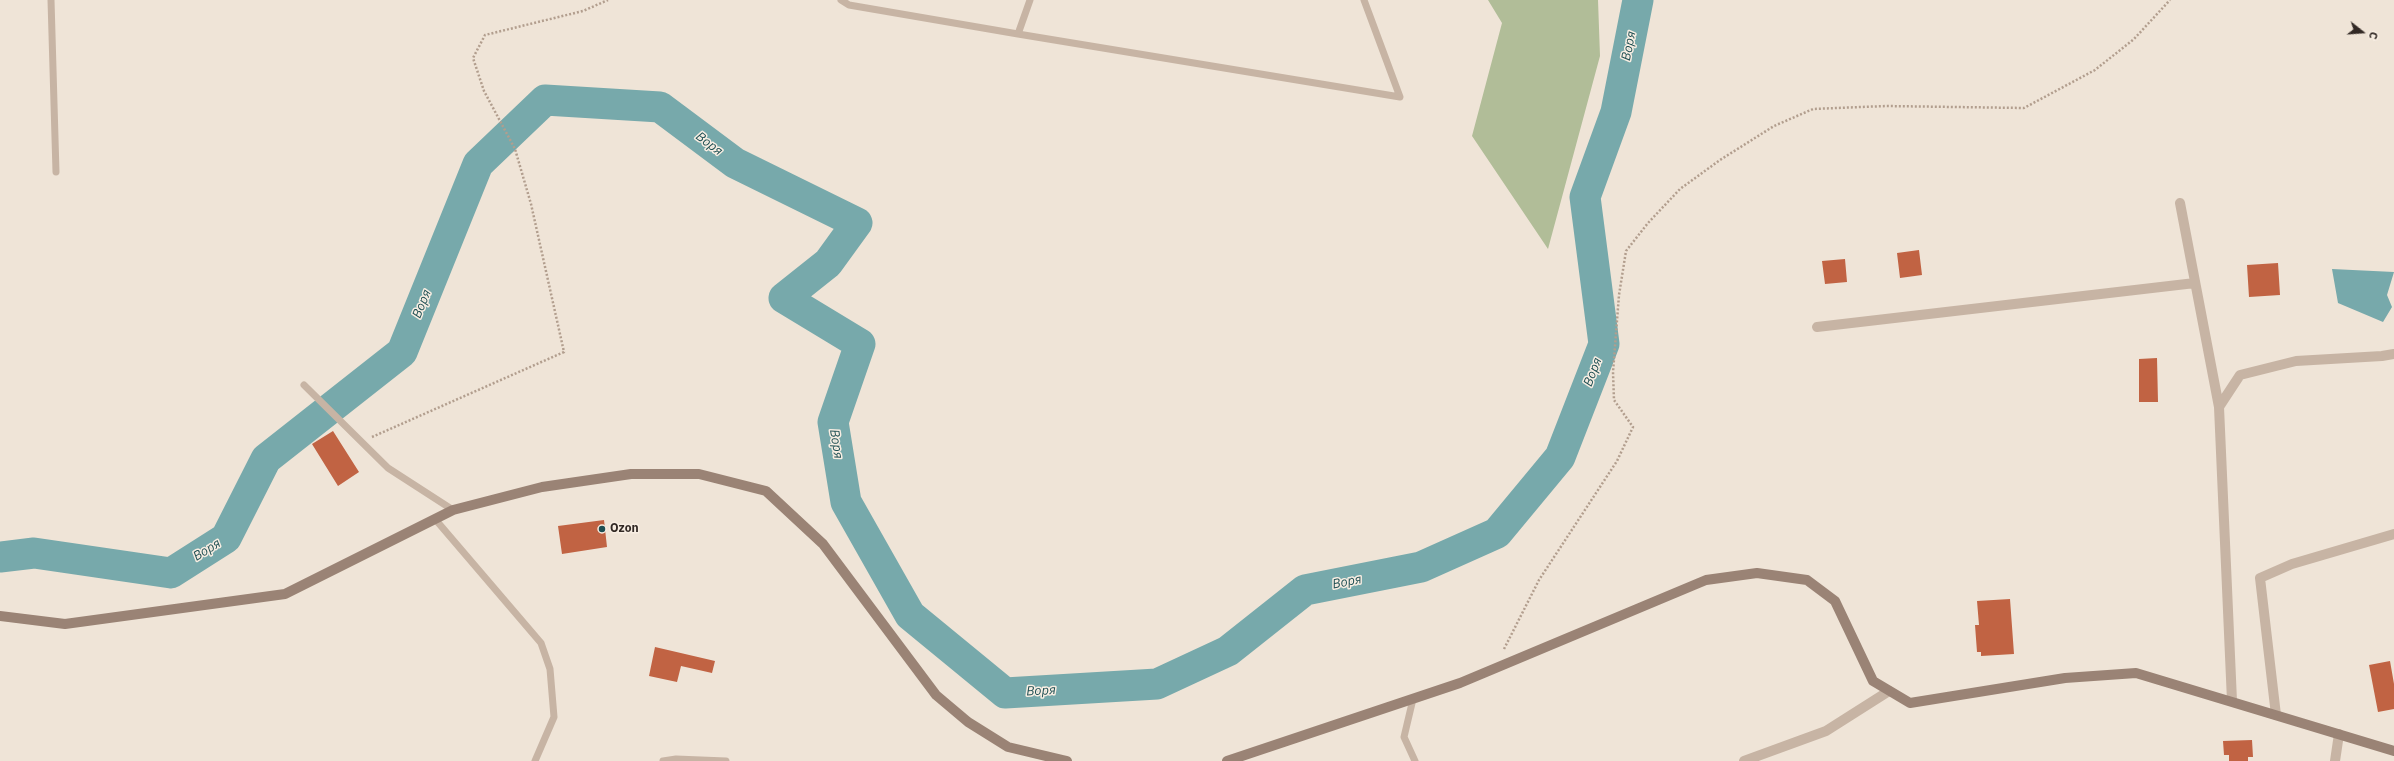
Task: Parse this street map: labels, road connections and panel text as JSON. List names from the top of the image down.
{
  "water": ["Воря"],
  "places": ["Ozon"],
  "north": "right"
}
